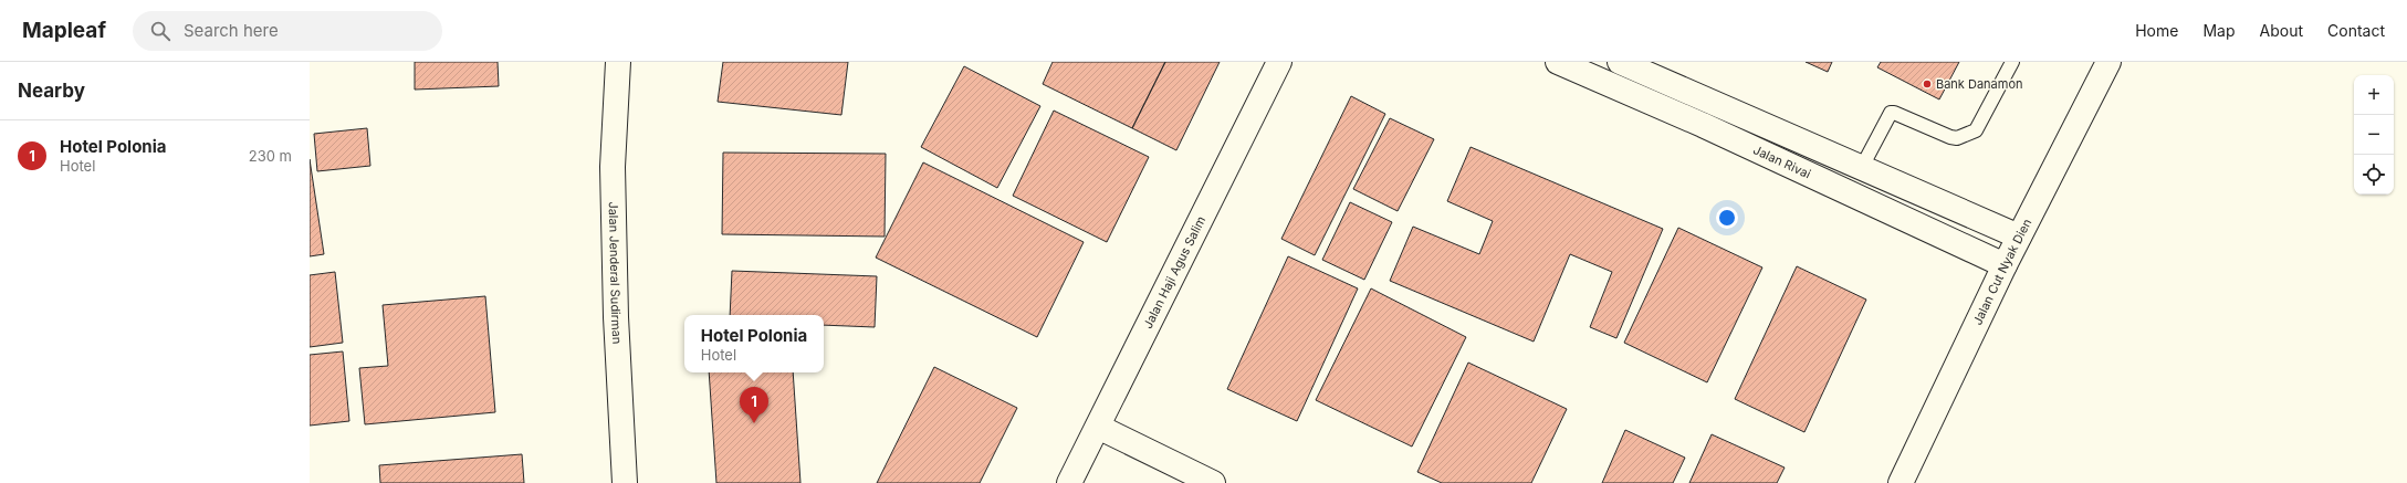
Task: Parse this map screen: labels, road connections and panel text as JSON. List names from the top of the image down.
{
  "streets": {
    "street": [
      "Jalan Rivai",
      "Jalan Cut Nyak Dien",
      "Jalan Jenderal Sudirman",
      "Jalan Haji Agus Salim"
    ]
  },
  "crossings": [
    ["Jalan Rivai", "Jalan Cut Nyak Dien"]
  ],
  "places": ["Bank Danamon"],
  "page": {
    "header": "Mapleaf",
    "search": "Search here",
    "nav": [
      "Home",
      "Map",
      "About",
      "Contact"
    ],
    "heading": "Nearby",
    "map_buttons": ["+", "−"],
    "list": [
      {
        "mark": "1",
        "name": "Hotel Polonia",
        "note": "Hotel",
        "value": "230 m"
      }
    ],
    "popup": ["Hotel Polonia", "Hotel"],
    "pins": "1"
  }
}
